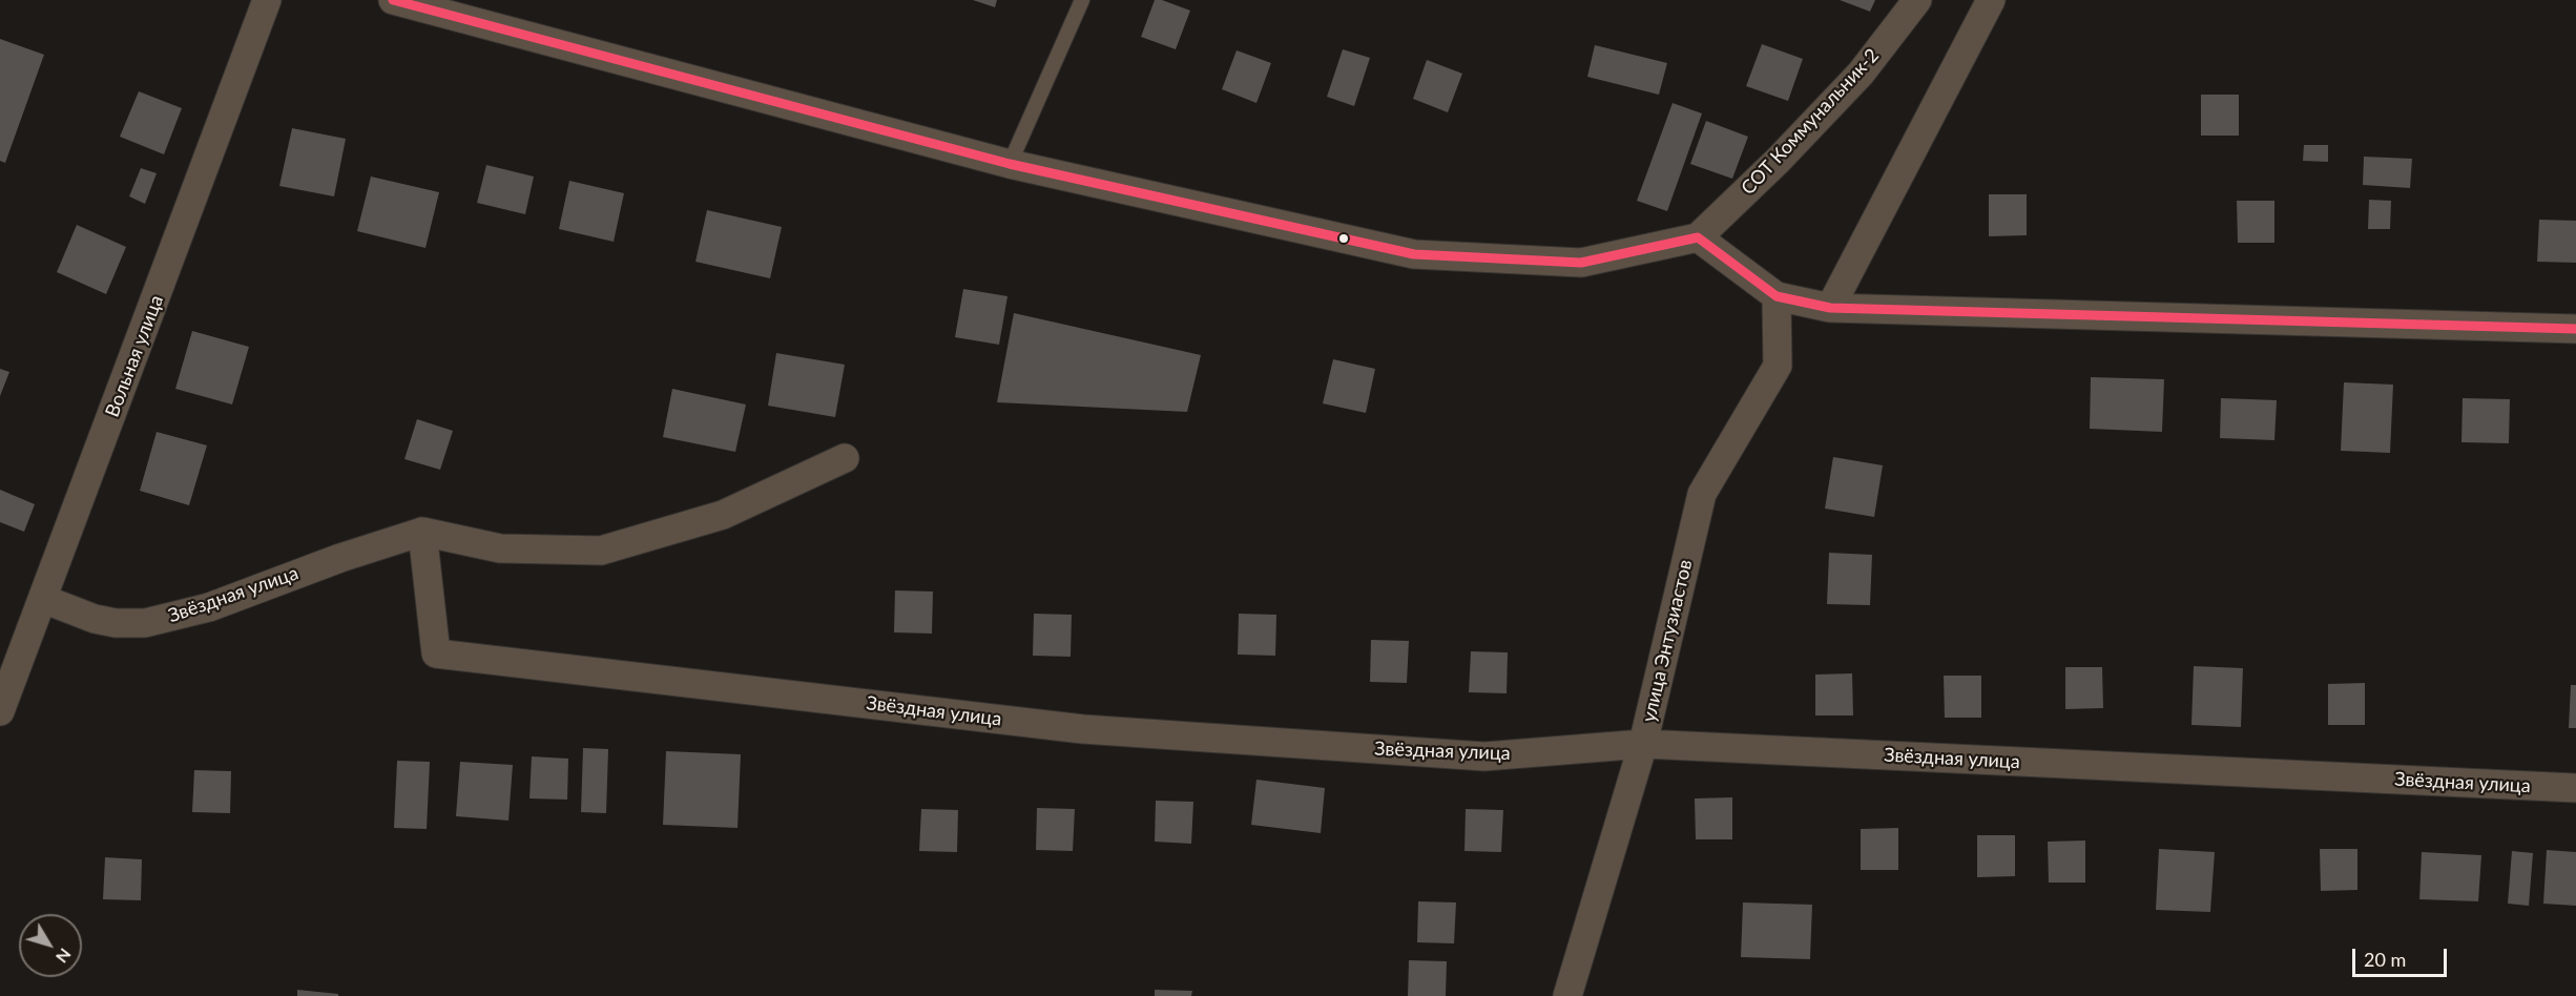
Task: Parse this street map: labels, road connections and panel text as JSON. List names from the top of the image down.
{
  "streets": {
    "street": [
      "СОТ Коммунальник-2",
      "Вольная улица",
      "Звёздная улица",
      "улица Энтузиастов"
    ]
  },
  "crossings": [
    ["Вольная улица", "Звёздная улица"],
    ["Звёздная улица", "улица Энтузиастов"]
  ],
  "scale_bar": "20 m",
  "north": "bottom right"
}
